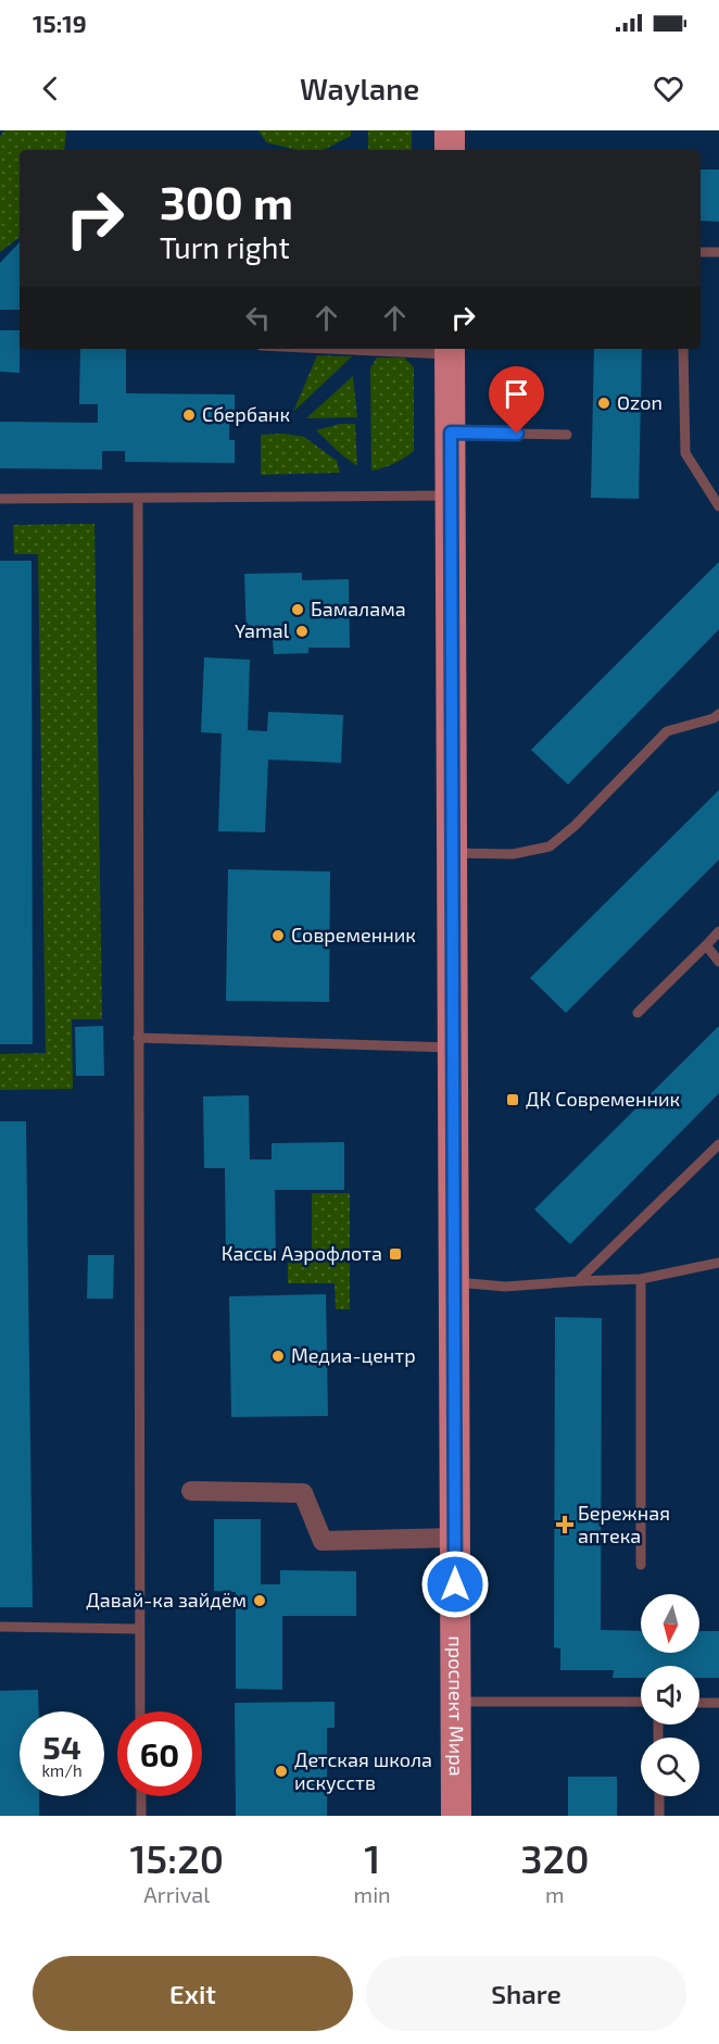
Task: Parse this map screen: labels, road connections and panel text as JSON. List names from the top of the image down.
{
  "streets": {
    "main road": ["проспект Мира"]
  },
  "places": {
    "other": [
      "Ozon",
      "Сбербанк",
      "Бамалама",
      "Yamal",
      "Современник",
      "Медиа-центр",
      "Давай-ка зайдём",
      "Детская школа искусств"
    ],
    "transit": ["ДК Современник", "Кассы Аэрофлота"],
    "health": ["Бережная аптека"]
  },
  "north": "bottom",
  "page": {
    "status": "15:19",
    "header": "Waylane",
    "turn": ["300 m", "Turn right"],
    "speed": "54 km/h",
    "limit": "60",
    "eta": [
      "15:20",
      "Arrival",
      "1",
      "min",
      "320",
      "m"
    ],
    "buttons": ["Exit", "Share"]
  }
}
